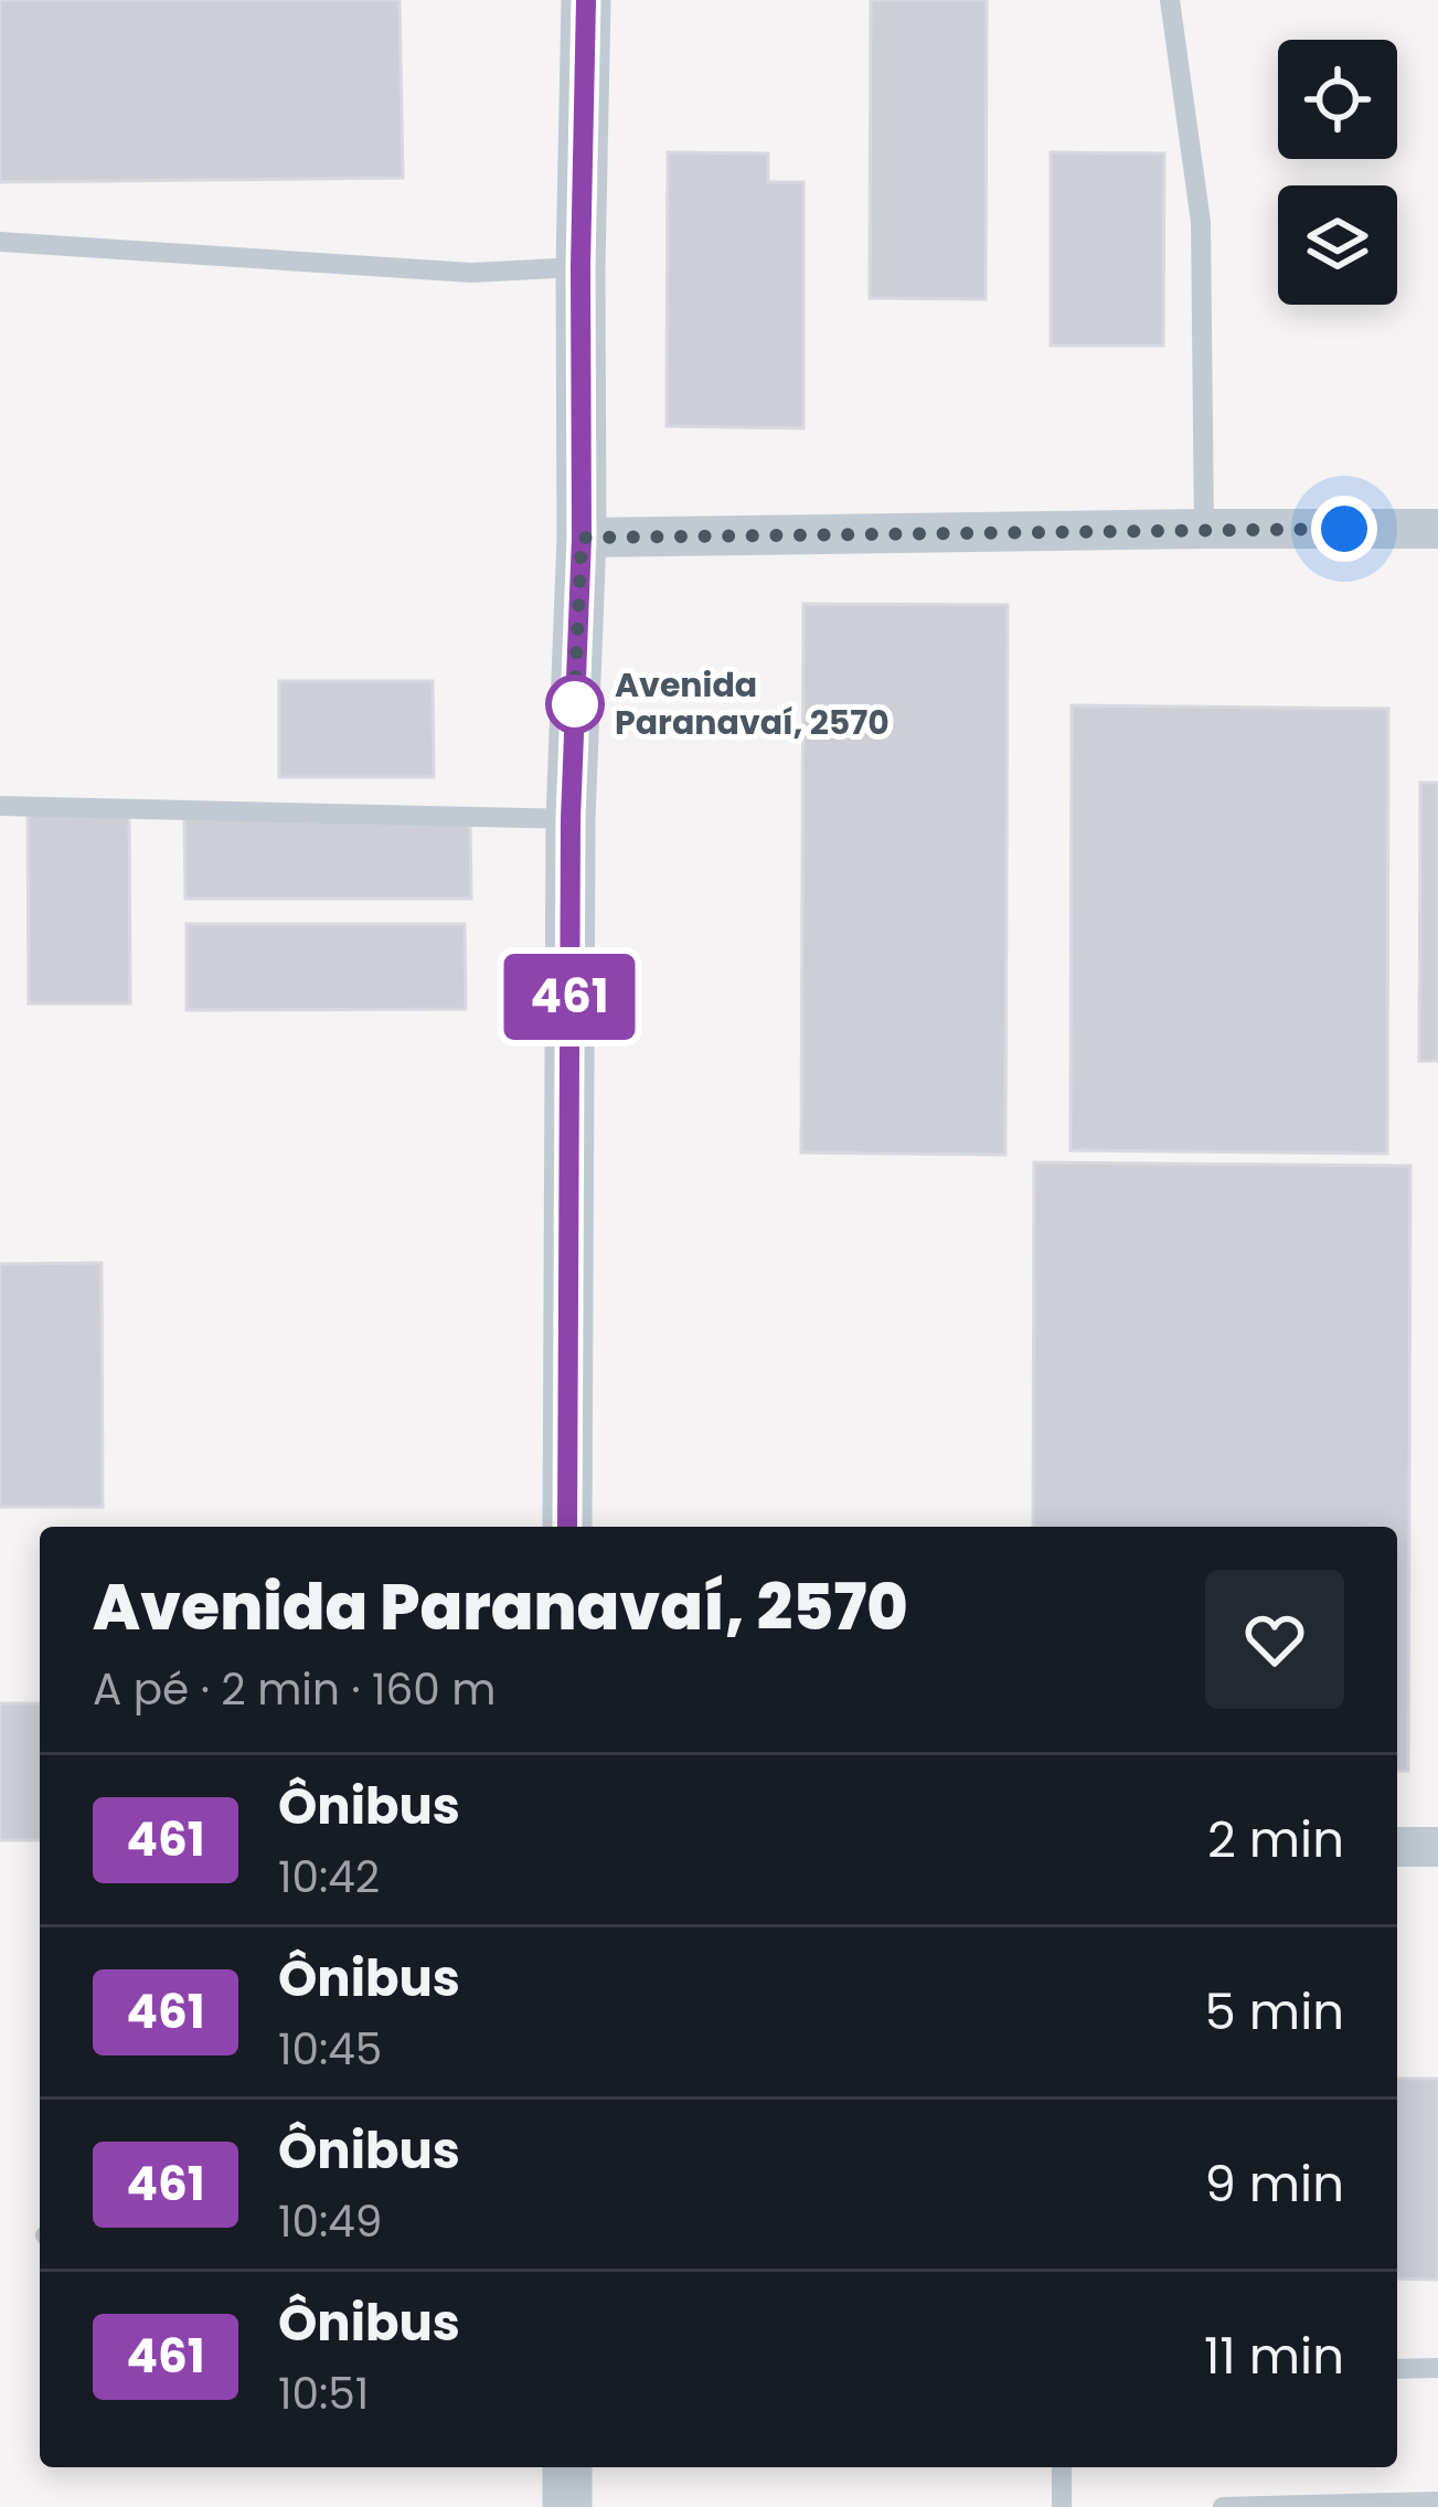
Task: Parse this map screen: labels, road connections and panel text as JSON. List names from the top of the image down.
{
  "places": ["Avenida Paranavaí, 2570"],
  "lines": ["bus line 461"],
  "page": {
    "on_map": "461",
    "heading": ["Avenida Paranavaí, 2570", "A pé · 2 min · 160 m"],
    "list": [
      {
        "mark": "461",
        "name": "Ônibus",
        "note": "10:42",
        "value": "2 min"
      },
      {
        "mark": "461",
        "name": "Ônibus",
        "note": "10:45",
        "value": "5 min"
      },
      {
        "mark": "461",
        "name": "Ônibus",
        "note": "10:49",
        "value": "9 min"
      },
      {
        "mark": "461",
        "name": "Ônibus",
        "note": "10:51",
        "value": "11 min"
      }
    ]
  }
}
